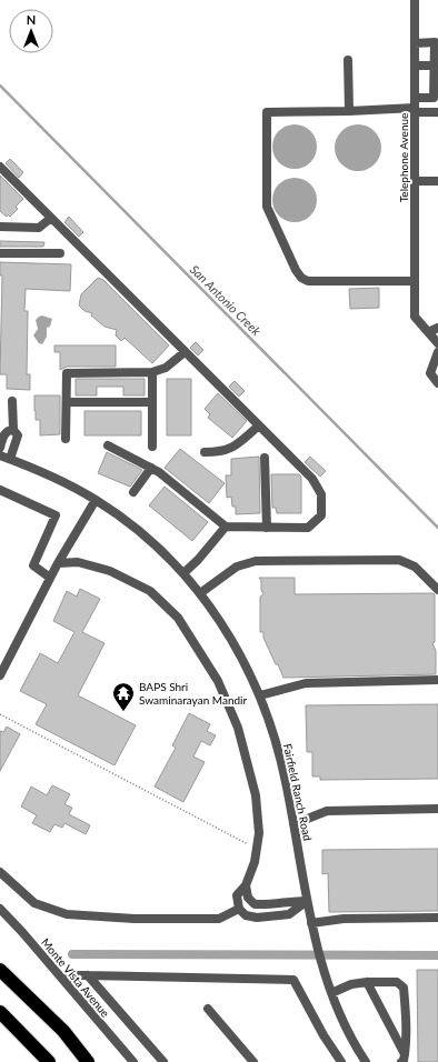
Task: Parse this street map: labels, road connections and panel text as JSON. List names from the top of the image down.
{
  "streets": {
    "street": ["Telephone Avenue", "Fairfield Ranch Road", "Monte Vista Avenue"]
  },
  "water": ["San Antonio Creek"],
  "places": {
    "temple": ["BAPS Shri Swaminarayan Mandir"]
  },
  "north": "top"
}
